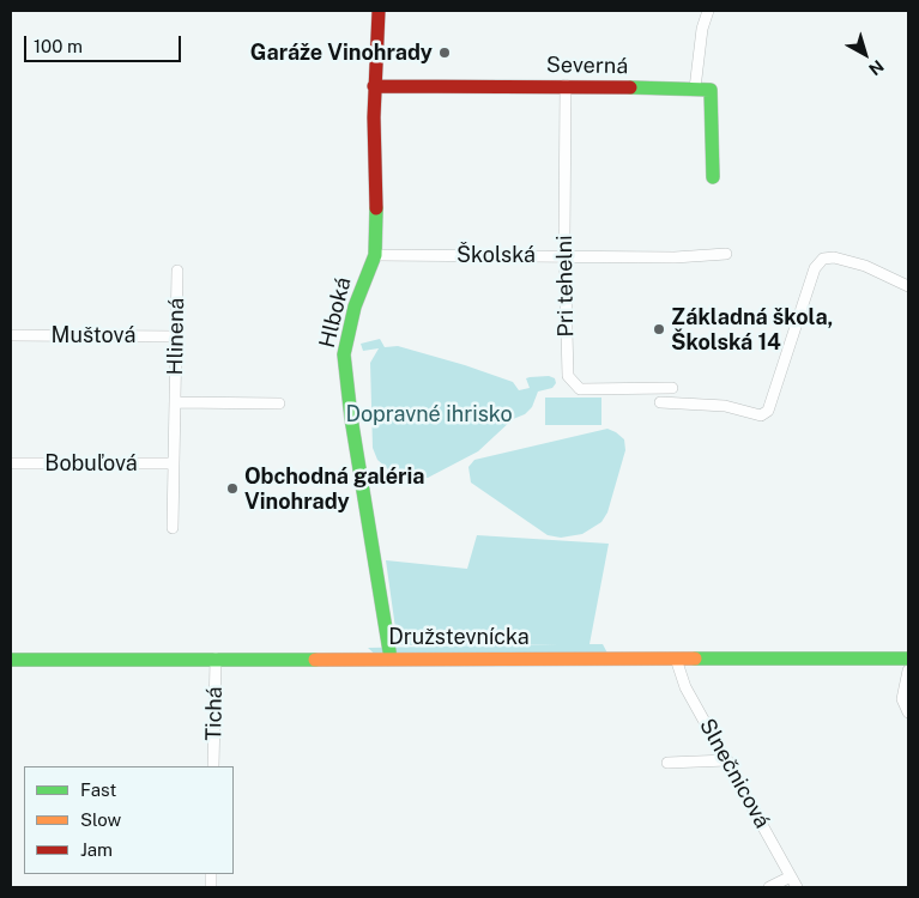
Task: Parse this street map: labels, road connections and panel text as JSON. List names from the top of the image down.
{
  "streets": {
    "street": [
      "Severná",
      "Školská",
      "Pri tehelni",
      "Hlboká",
      "Muštová",
      "Hlinená",
      "Bobuľová",
      "Družstevnícka",
      "Tichá",
      "Slnečnicová"
    ]
  },
  "crossings": [
    ["Severná", "Pri tehelni"],
    ["Severná", "Hlboká"],
    ["Školská", "Pri tehelni"],
    ["Školská", "Hlboká"],
    ["Hlboká", "Družstevnícka"],
    ["Muštová", "Hlinená"],
    ["Hlinená", "Bobuľová"],
    ["Družstevnícka", "Tichá"],
    ["Družstevnícka", "Slnečnicová"]
  ],
  "parks": ["Dopravné ihrisko"],
  "places": ["Garáže Vinohrady", "Základná škola, Školská 14", "Obchodná galéria Vinohrady"],
  "legend": ["Fast", "Slow", "Jam"],
  "scale_bar": "100 m",
  "north": "bottom right"
}
